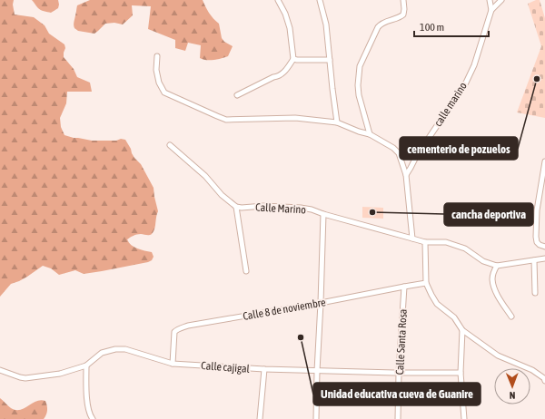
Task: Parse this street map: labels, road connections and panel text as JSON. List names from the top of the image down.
{
  "streets": {
    "street": [
      "calle marino",
      "Calle Marino",
      "Calle 8 de noviembre",
      "Calle Santa Rosa",
      "Calle cajigal"
    ]
  },
  "crossings": [
    ["Calle 8 de noviembre", "Calle Santa Rosa"],
    ["Calle 8 de noviembre", "Calle cajigal"],
    ["Calle Santa Rosa", "Calle cajigal"]
  ],
  "places": ["cementerio de pozuelos", "cancha deportiva", "Unidad educativa cueva de Guanire"],
  "scale_bar": "100 m",
  "north": "bottom"
}
